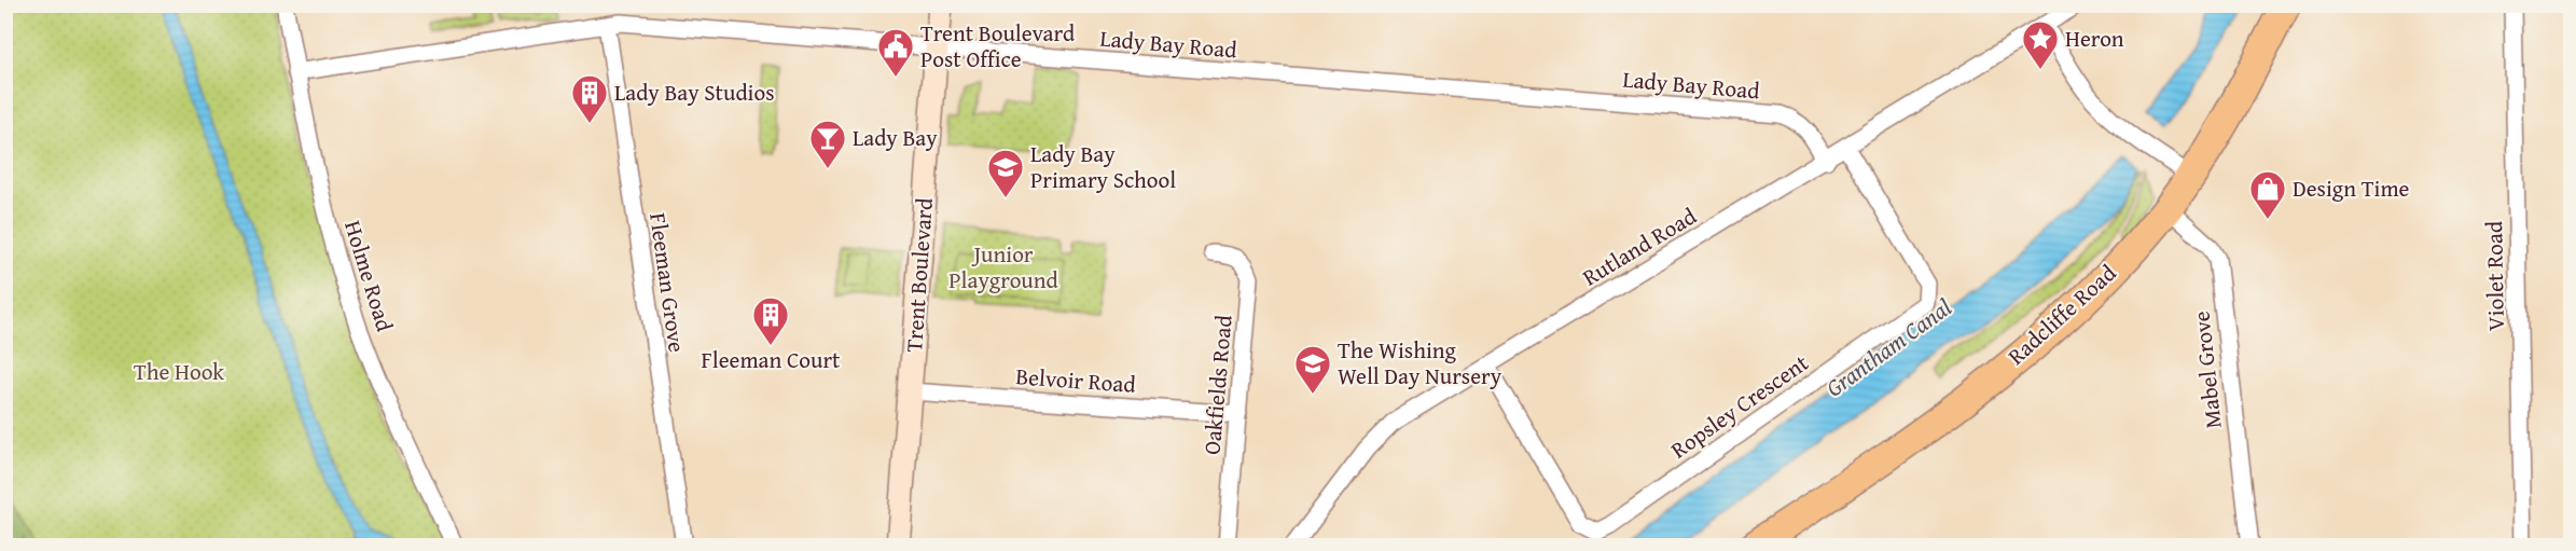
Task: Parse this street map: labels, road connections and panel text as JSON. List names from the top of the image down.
{
  "streets": {
    "highway": ["Radcliffe Road"],
    "street": [
      "Lady Bay Road",
      "Rutland Road",
      "Trent Boulevard",
      "Holme Road",
      "Violet Road",
      "Fleeman Grove",
      "Mabel Grove",
      "Belvoir Road",
      "Oakfields Road",
      "Ropsley Crescent"
    ]
  },
  "crossings": [
    ["Lady Bay Road", "Rutland Road"],
    ["Lady Bay Road", "Trent Boulevard"],
    ["Lady Bay Road", "Holme Road"],
    ["Lady Bay Road", "Fleeman Grove"],
    ["Rutland Road", "Ropsley Crescent"],
    ["Trent Boulevard", "Belvoir Road"],
    ["Radcliffe Road", "Mabel Grove"],
    ["Belvoir Road", "Oakfields Road"]
  ],
  "water": ["Grantham Canal"],
  "parks": ["Junior Playground", "The Hook"],
  "places": {
    "place": ["Heron"],
    "public building": ["Trent Boulevard Post Office"],
    "building": ["Lady Bay Studios", "Fleeman Court"],
    "bar": ["Lady Bay"],
    "school or university": ["Lady Bay Primary School", "The Wishing Well Day Nursery"],
    "shop": ["Design Time"]
  }
}
